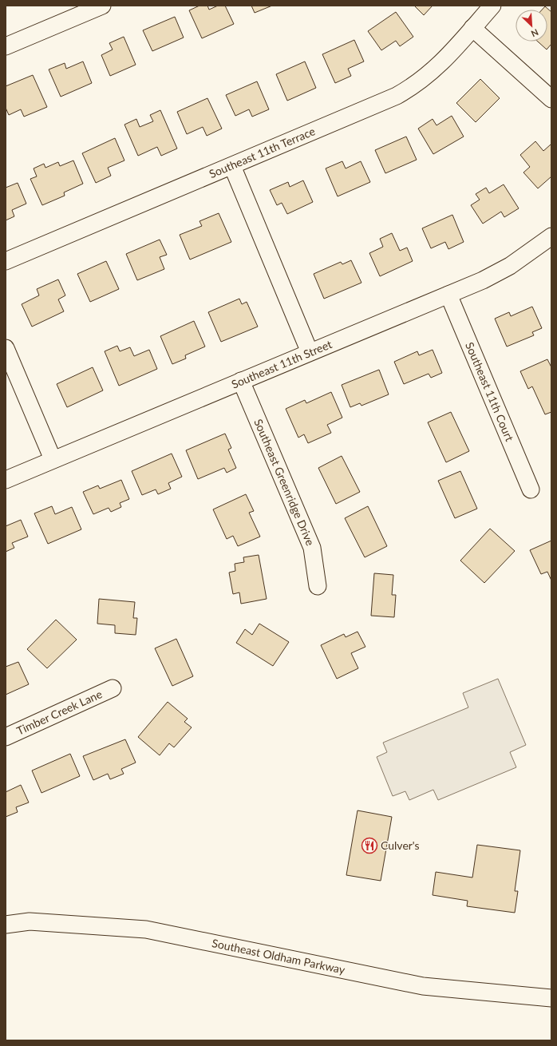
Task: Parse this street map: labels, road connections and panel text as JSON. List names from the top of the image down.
{
  "streets": {
    "street": [
      "Southeast 11th Terrace",
      "Southeast 11th Street",
      "Southeast 11th Court",
      "Southeast Greenridge Drive",
      "Timber Creek Lane",
      "Southeast Oldham Parkway"
    ]
  },
  "crossings": [
    ["Southeast 11th Street", "Southeast 11th Court"],
    ["Southeast 11th Street", "Southeast Greenridge Drive"]
  ],
  "places": {
    "restaurant": ["Culver's"]
  },
  "north": "bottom right"
}
